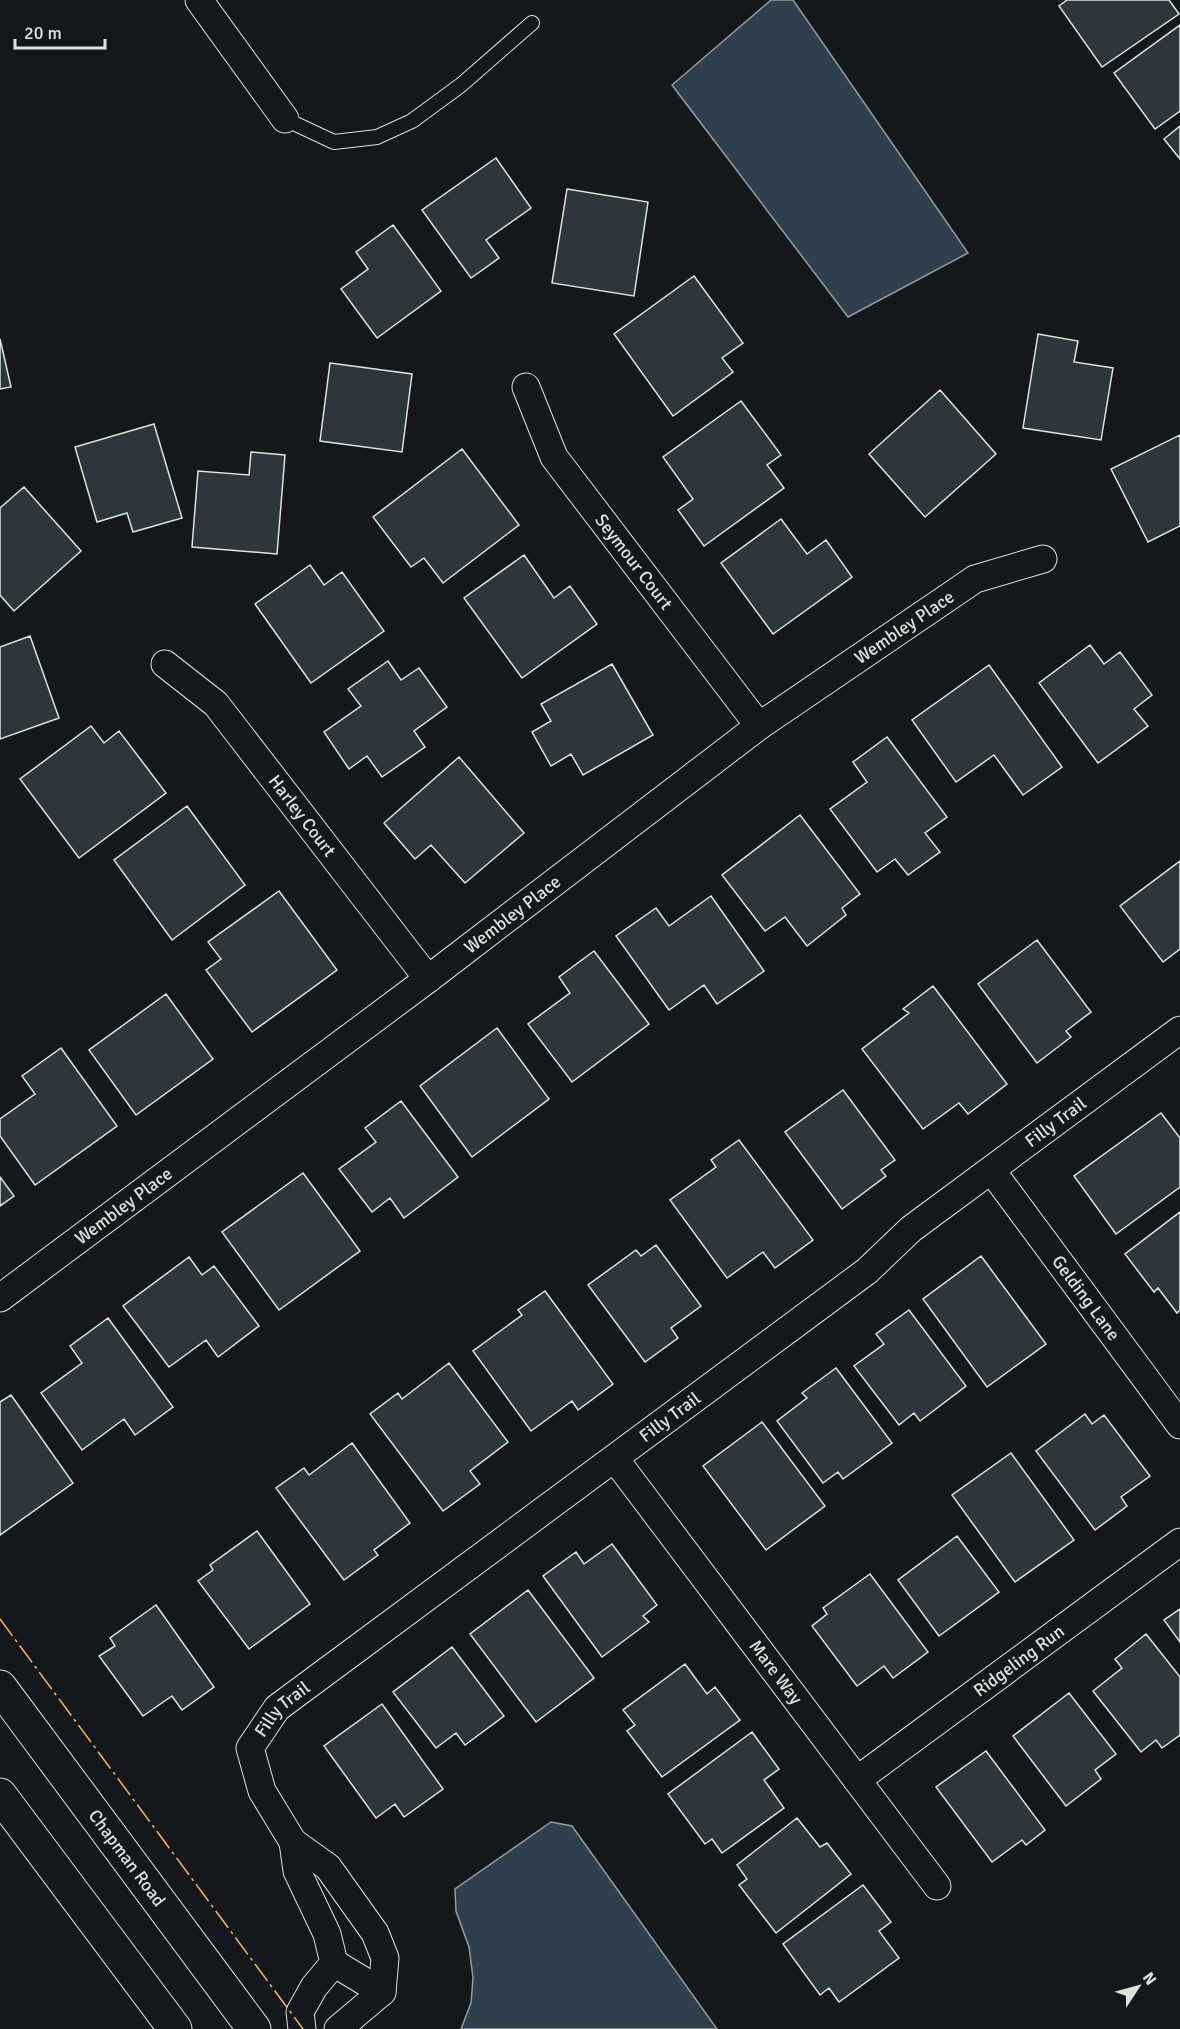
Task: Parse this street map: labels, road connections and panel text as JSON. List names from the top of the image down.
{
  "streets": {
    "street": [
      "Seymour Court",
      "Wembley Place",
      "Harley Court",
      "Filly Trail",
      "Gelding Lane",
      "Ridgeling Run",
      "Mare Way",
      "Chapman Road"
    ]
  },
  "crossings": [
    ["Seymour Court", "Wembley Place"],
    ["Wembley Place", "Harley Court"],
    ["Filly Trail", "Gelding Lane"],
    ["Filly Trail", "Mare Way"],
    ["Ridgeling Run", "Mare Way"]
  ],
  "scale_bar": "20 m",
  "north": "top right"
}
